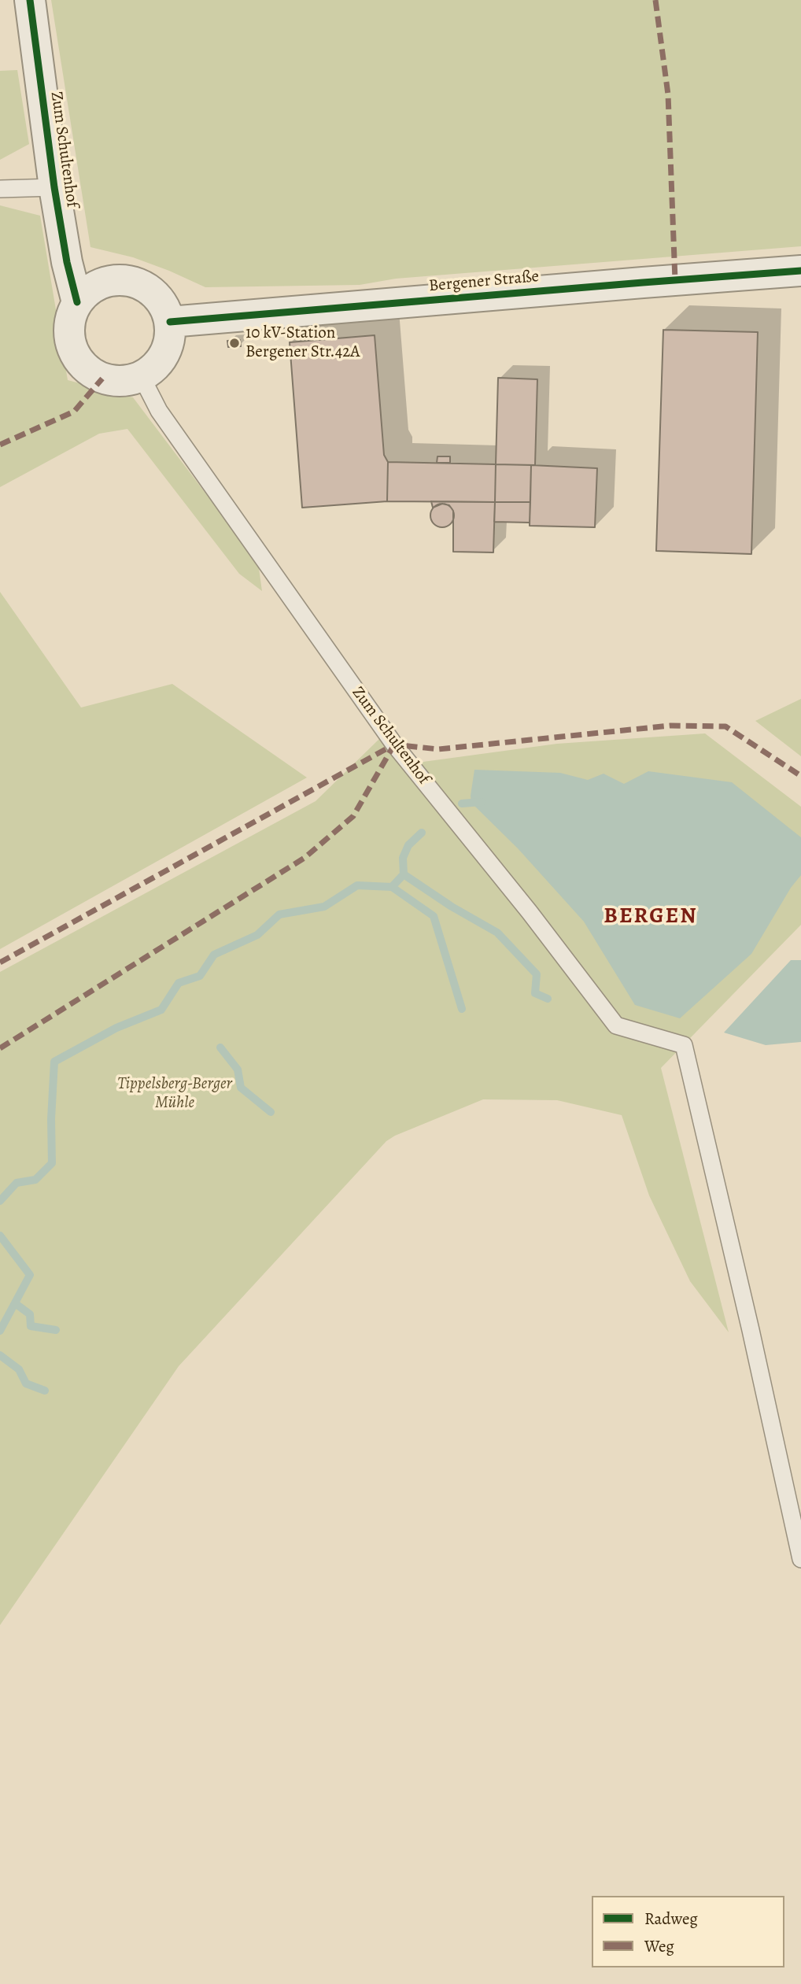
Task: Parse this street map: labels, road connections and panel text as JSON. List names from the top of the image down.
{
  "streets": {
    "street": ["Zum Schultenhof", "Bergener Straße"]
  },
  "crossings": [
    ["Zum Schultenhof", "Bergener Straße"]
  ],
  "districts": ["BERGEN"],
  "parks": ["Tippelsberg-Berger Mühle"],
  "places": ["10 kV-Station Bergener Str.42A"],
  "legend": ["Radweg", "Weg"]
}
